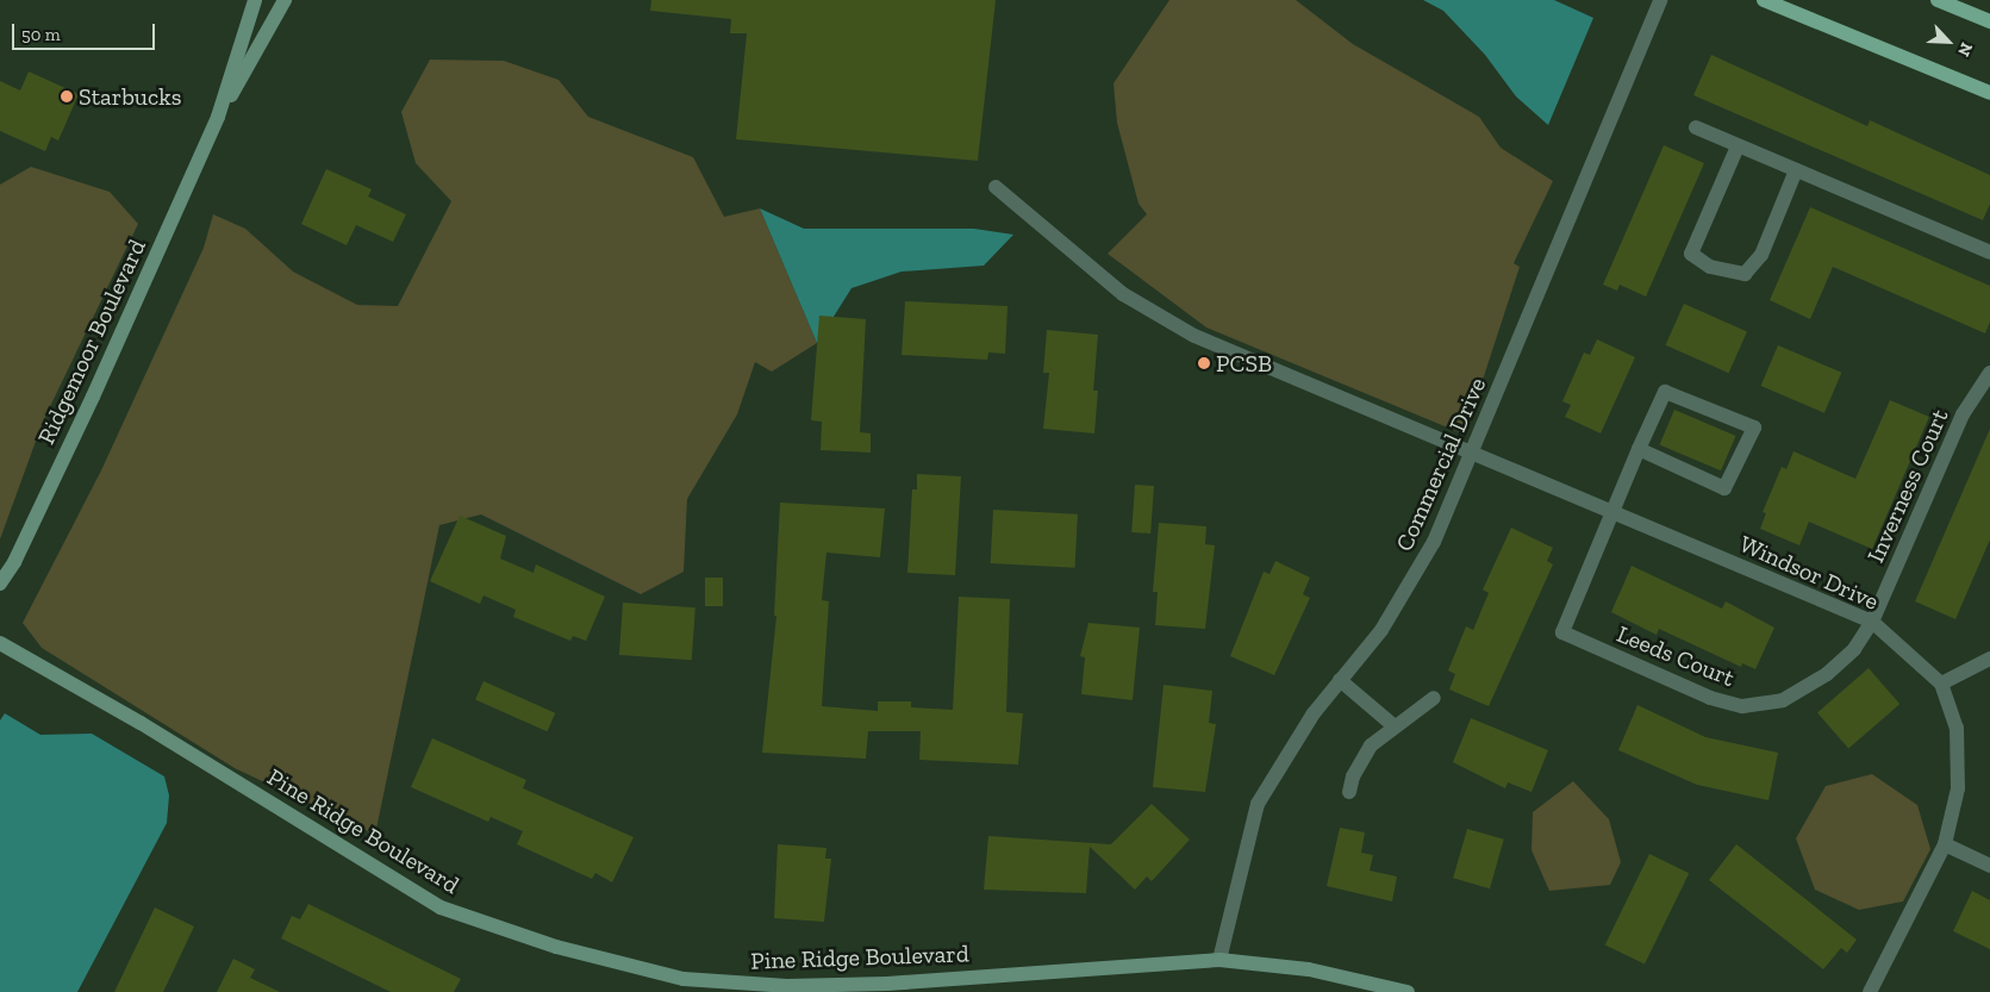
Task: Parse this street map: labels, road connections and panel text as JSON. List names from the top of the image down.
{
  "streets": {
    "street": [
      "Ridgemoor Boulevard",
      "Commercial Drive",
      "Inverness Court",
      "Windsor Drive",
      "Leeds Court",
      "Pine Ridge Boulevard"
    ]
  },
  "crossings": [
    ["Commercial Drive", "Windsor Drive"],
    ["Commercial Drive", "Pine Ridge Boulevard"],
    ["Inverness Court", "Windsor Drive"],
    ["Inverness Court", "Leeds Court"],
    ["Windsor Drive", "Leeds Court"]
  ],
  "places": ["Starbucks", "PCSB"],
  "scale_bar": "50 m",
  "north": "bottom right"
}
